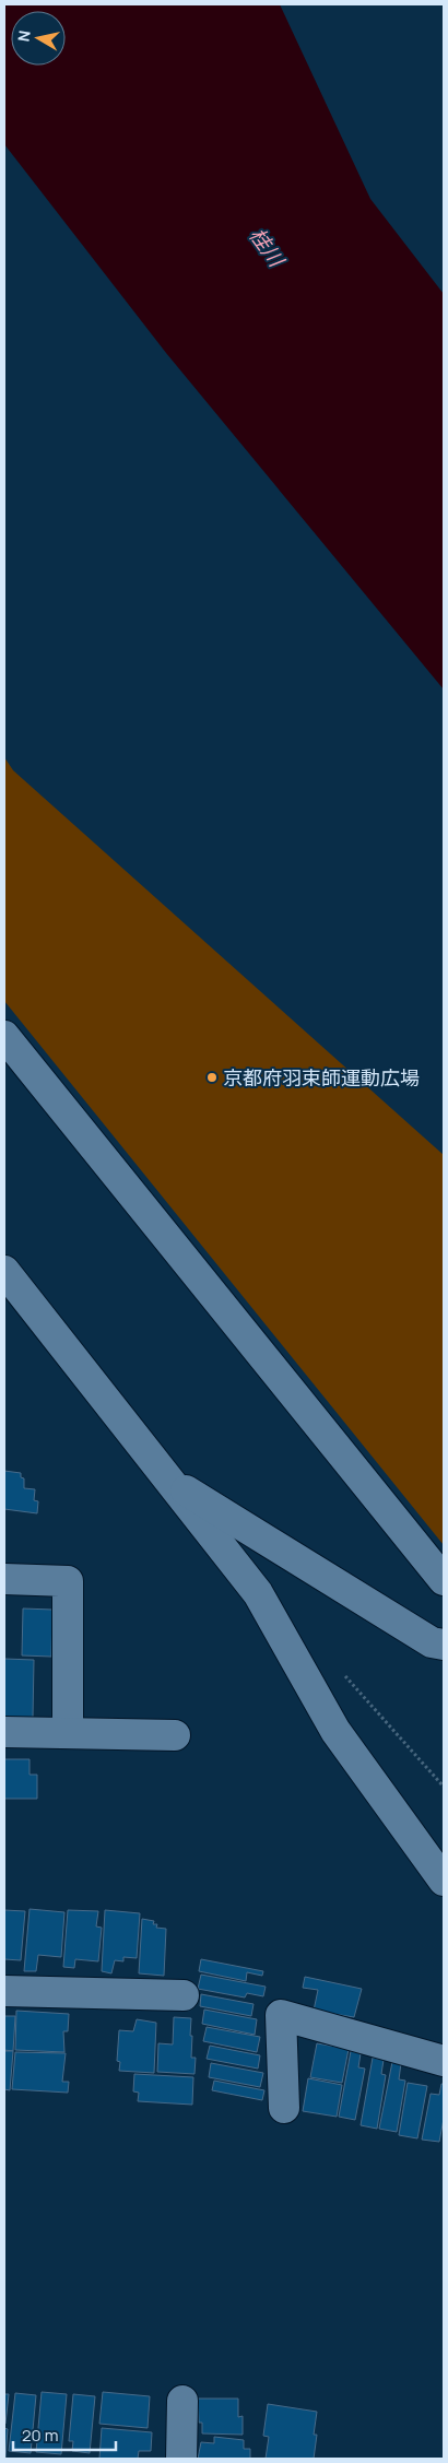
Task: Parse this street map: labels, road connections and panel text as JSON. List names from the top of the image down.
{
  "water": ["桂川"],
  "places": ["京都府羽束師運動広場"],
  "scale_bar": "20 m",
  "north": "left"
}
